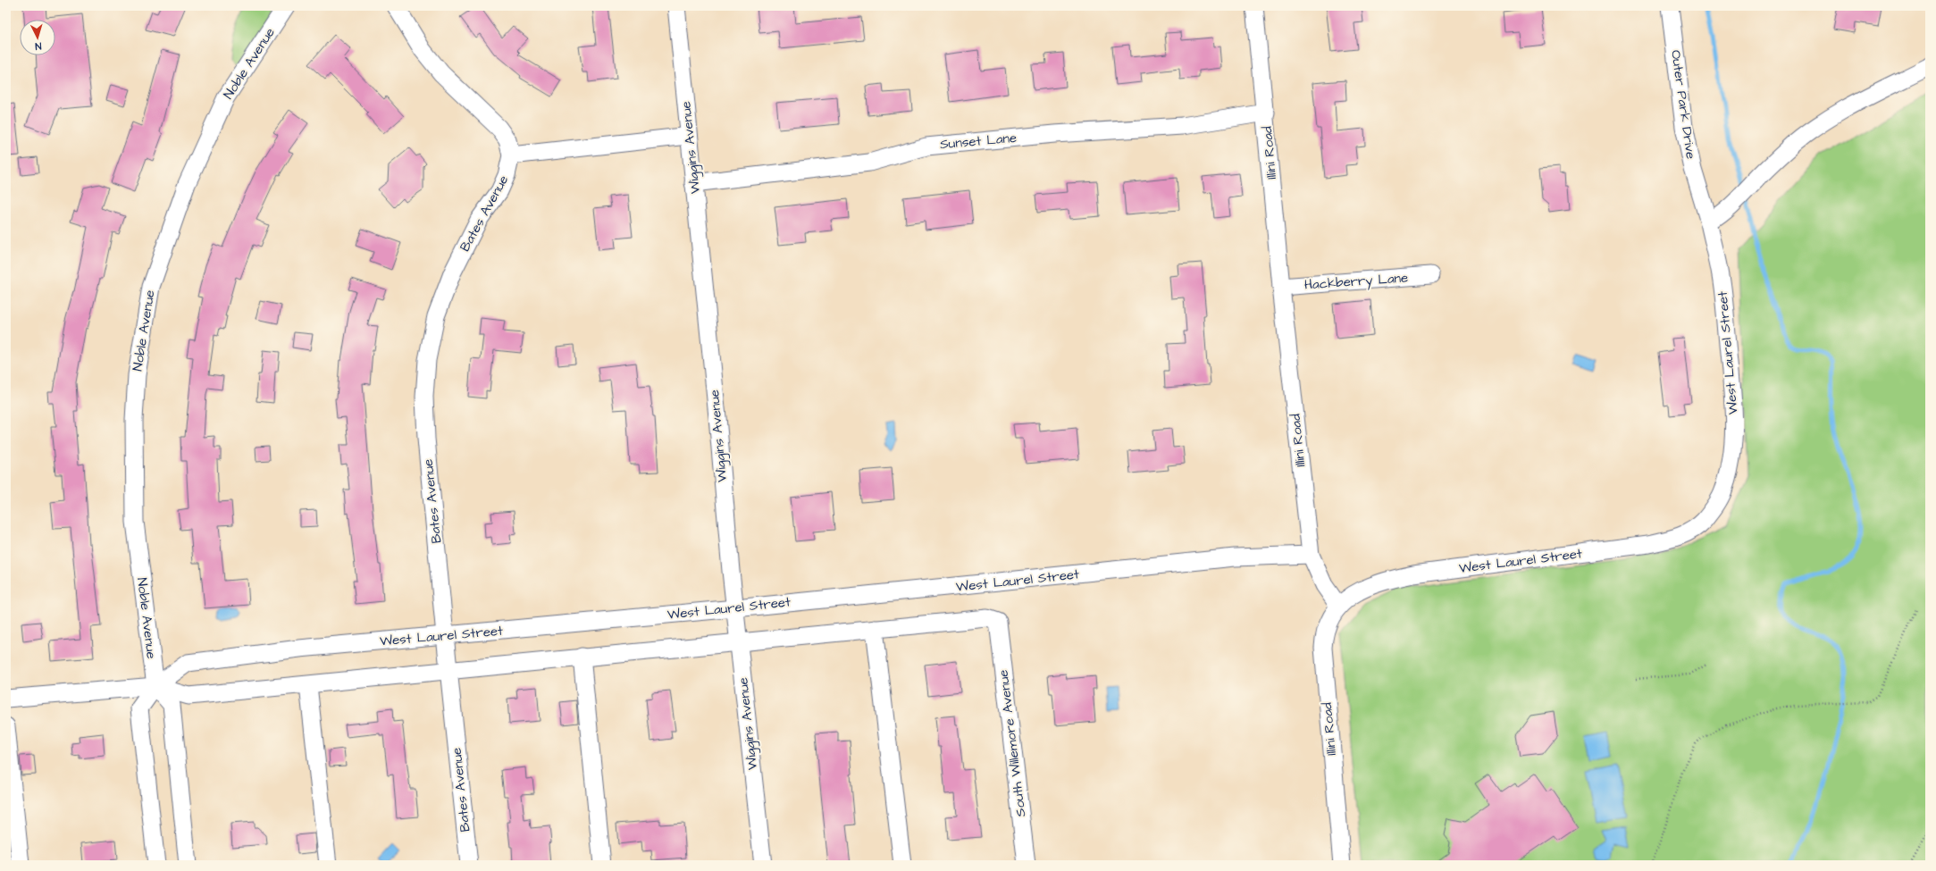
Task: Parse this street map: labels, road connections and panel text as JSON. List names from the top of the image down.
{
  "streets": {
    "street": [
      "Noble Avenue",
      "Outer Park Drive",
      "Sunset Lane",
      "Wiggins Avenue",
      "Illini Road",
      "Bates Avenue",
      "Hackberry Lane",
      "West Laurel Street",
      "South Willemore Avenue"
    ]
  },
  "crossings": [
    ["Noble Avenue", "West Laurel Street"],
    ["Outer Park Drive", "West Laurel Street"],
    ["Sunset Lane", "Wiggins Avenue"],
    ["Sunset Lane", "Illini Road"],
    ["Wiggins Avenue", "West Laurel Street"],
    ["Illini Road", "Hackberry Lane"],
    ["Illini Road", "West Laurel Street"],
    ["Bates Avenue", "West Laurel Street"]
  ],
  "north": "bottom"
}
